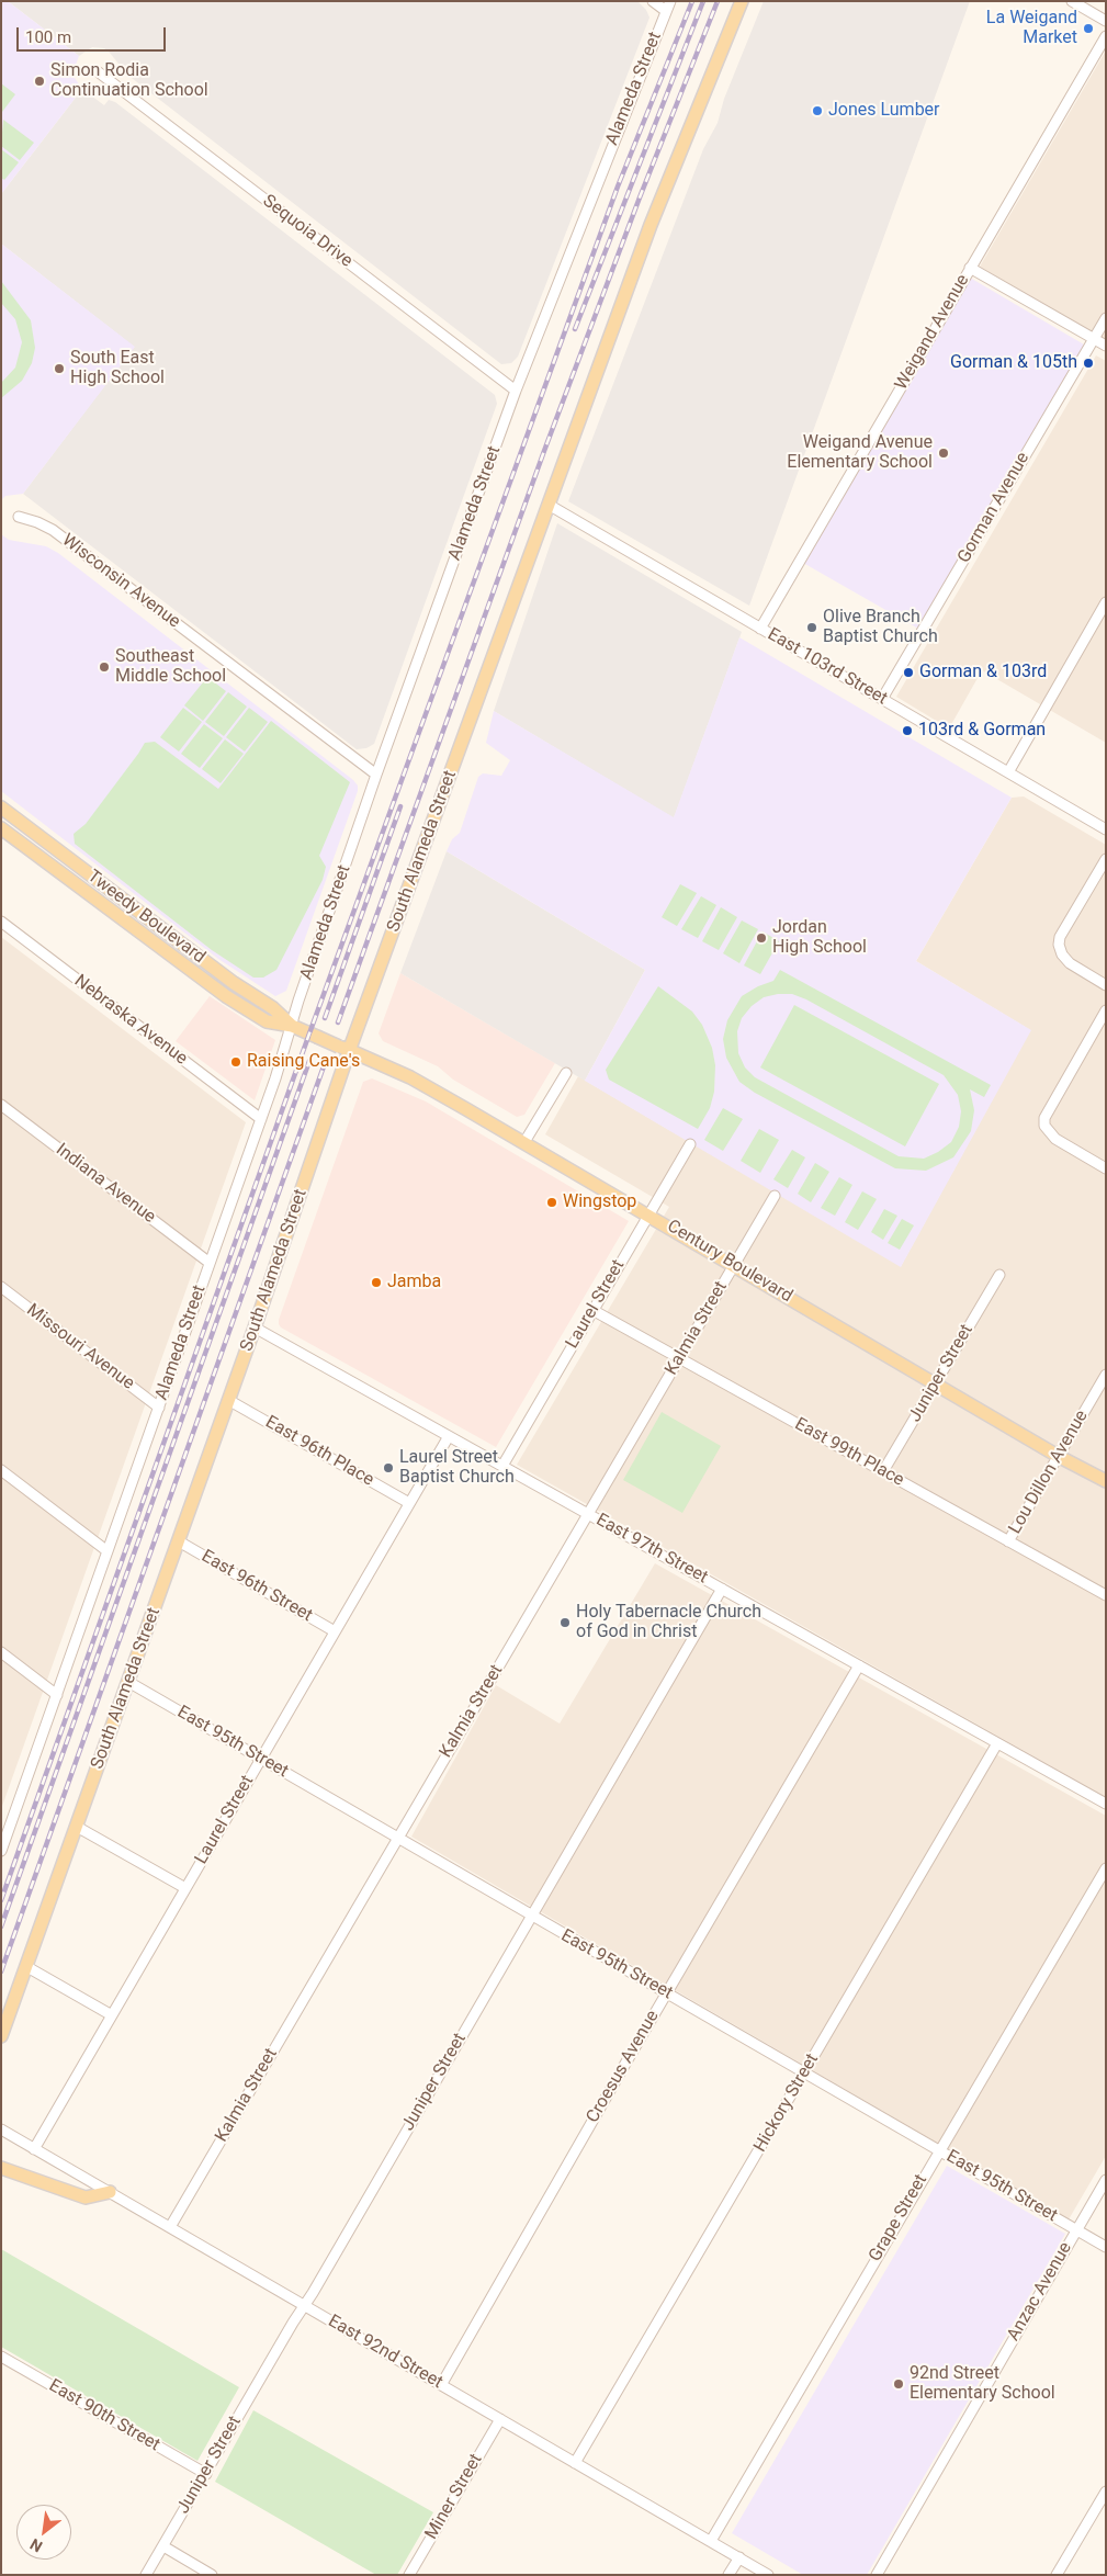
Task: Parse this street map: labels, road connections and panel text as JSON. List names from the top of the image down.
{
  "streets": {
    "main road": ["South Alameda Street", "Tweedy Boulevard", "Century Boulevard"],
    "street": [
      "Alameda Street",
      "Sequoia Drive",
      "Weigand Avenue",
      "Gorman Avenue",
      "Wisconsin Avenue",
      "East 103rd Street",
      "Nebraska Avenue",
      "Indiana Avenue",
      "Laurel Street",
      "Kalmia Street",
      "Missouri Avenue",
      "Juniper Street",
      "East 96th Place",
      "East 99th Place",
      "Lou Dillon Avenue",
      "East 97th Street",
      "East 96th Street",
      "East 95th Street",
      "Croesus Avenue",
      "Hickory Street",
      "Grape Street",
      "Anzac Avenue",
      "East 92nd Street",
      "East 90th Street",
      "Miner Street"
    ]
  },
  "crossings": [
    ["Alameda Street", "Sequoia Drive"],
    ["Alameda Street", "Wisconsin Avenue"],
    ["Alameda Street", "Tweedy Boulevard"],
    ["Alameda Street", "Nebraska Avenue"],
    ["Alameda Street", "Indiana Avenue"],
    ["Alameda Street", "Missouri Avenue"],
    ["Weigand Avenue", "East 103rd Street"],
    ["Gorman Avenue", "East 103rd Street"],
    ["East 103rd Street", "South Alameda Street"],
    ["South Alameda Street", "Tweedy Boulevard"],
    ["South Alameda Street", "Century Boulevard"],
    ["South Alameda Street", "East 96th Place"],
    ["South Alameda Street", "East 97th Street"],
    ["South Alameda Street", "East 96th Street"],
    ["South Alameda Street", "East 95th Street"],
    ["Tweedy Boulevard", "Century Boulevard"],
    ["Century Boulevard", "Laurel Street"],
    ["Century Boulevard", "Kalmia Street"],
    ["Century Boulevard", "Juniper Street"],
    ["Century Boulevard", "Lou Dillon Avenue"],
    ["Laurel Street", "East 96th Place"],
    ["Laurel Street", "East 99th Place"],
    ["Laurel Street", "East 97th Street"],
    ["Laurel Street", "East 96th Street"],
    ["Laurel Street", "East 95th Street"],
    ["Laurel Street", "East 92nd Street"],
    ["Kalmia Street", "East 99th Place"],
    ["Kalmia Street", "East 97th Street"],
    ["Kalmia Street", "East 95th Street"],
    ["Kalmia Street", "East 92nd Street"],
    ["Juniper Street", "East 99th Place"],
    ["Juniper Street", "East 97th Street"],
    ["Juniper Street", "East 95th Street"],
    ["Juniper Street", "East 92nd Street"],
    ["Juniper Street", "East 90th Street"],
    ["East 99th Place", "Lou Dillon Avenue"],
    ["East 97th Street", "Croesus Avenue"],
    ["East 97th Street", "Hickory Street"],
    ["East 95th Street", "Croesus Avenue"],
    ["East 95th Street", "Hickory Street"],
    ["East 95th Street", "Grape Street"],
    ["East 95th Street", "Anzac Avenue"],
    ["Croesus Avenue", "East 92nd Street"],
    ["Hickory Street", "East 92nd Street"],
    ["Grape Street", "East 92nd Street"],
    ["East 92nd Street", "Miner Street"]
  ],
  "places": [
    "La Weigand Market",
    "Simon Rodia Continuation School",
    "Jones Lumber",
    "Gorman & 105th",
    "South East High School",
    "Weigand Avenue Elementary School",
    "Olive Branch Baptist Church",
    "Southeast Middle School",
    "Gorman & 103rd",
    "103rd & Gorman",
    "Jordan High School",
    "Raising Cane's",
    "Wingstop",
    "Jamba",
    "Laurel Street Baptist Church",
    "Holy Tabernacle Church of God in Christ",
    "92nd Street Elementary School"
  ],
  "scale_bar": "100 m",
  "north": "bottom left"
}
